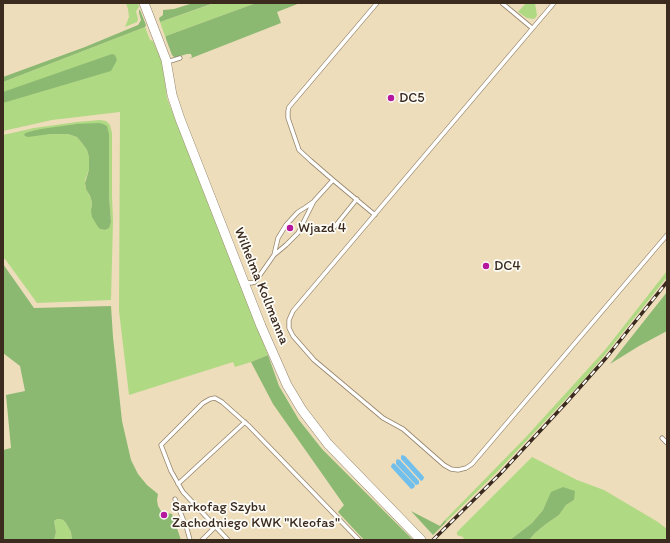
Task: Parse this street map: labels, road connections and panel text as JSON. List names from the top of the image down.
{
  "streets": {
    "street": ["Wilhelma Kollmanna"]
  },
  "places": [
    "DC5",
    "Wjazd 4",
    "DC4",
    "Sarkofag Szybu Zachodniego KWK \"Kleofas\""
  ]
}
